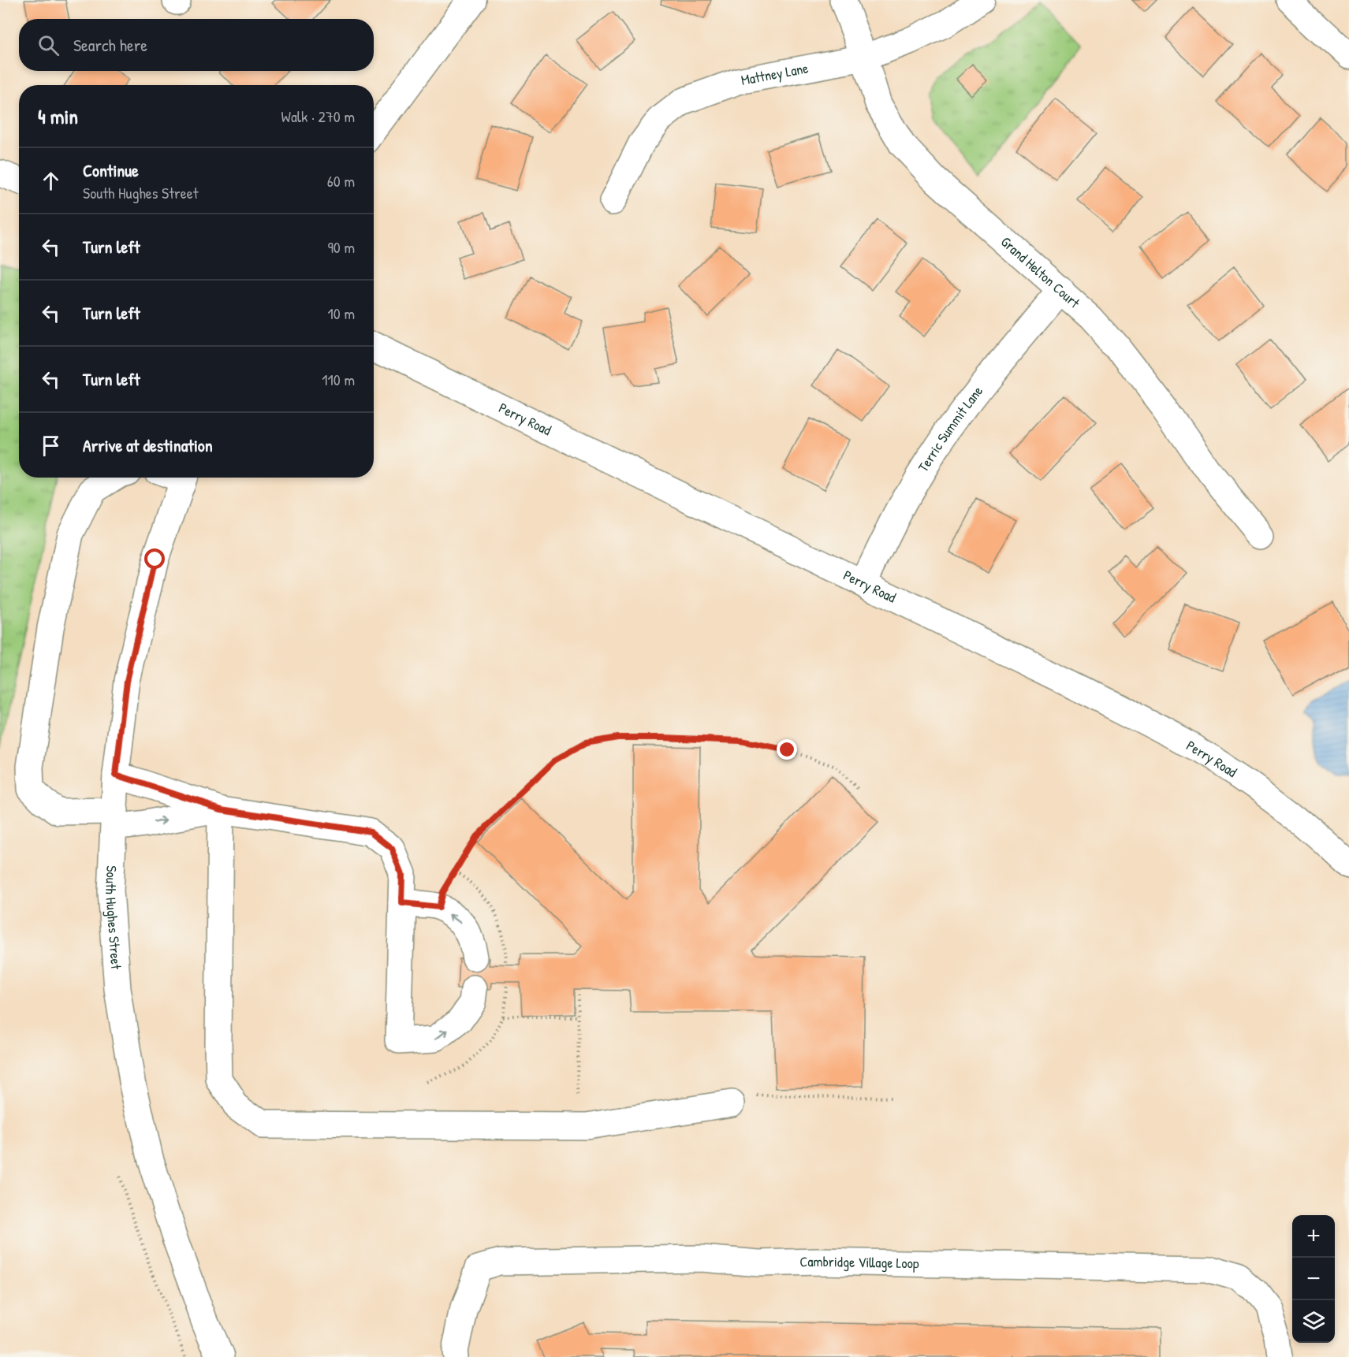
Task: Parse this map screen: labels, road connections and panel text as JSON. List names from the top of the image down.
{
  "streets": {
    "street": [
      "Mattney Lane",
      "Grand Helton Court",
      "Perry Road",
      "Terric Summit Lane",
      "South Hughes Street",
      "Cambridge Village Loop"
    ]
  },
  "crossings": [
    ["Mattney Lane", "Grand Helton Court"],
    ["Grand Helton Court", "Terric Summit Lane"],
    ["Perry Road", "Terric Summit Lane"]
  ],
  "page": {
    "search": "Search here",
    "heading": ["4 min", "Walk · 270 m"],
    "list": [
      ["Continue", "South Hughes Street", "60 m"],
      ["Turn left", "90 m"],
      ["Turn left", "10 m"],
      ["Turn left", "110 m"],
      "Arrive at destination"
    ],
    "map_buttons": ["+", "−"]
  }
}
